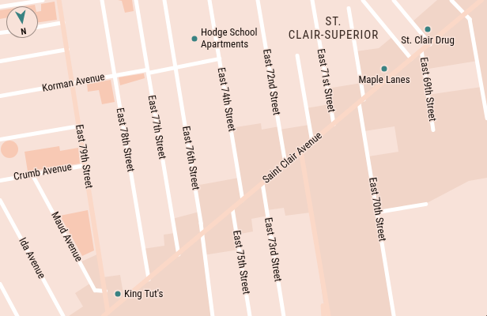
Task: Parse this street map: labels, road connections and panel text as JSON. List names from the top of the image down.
{
  "streets": {
    "main road": ["East 79th Street", "Saint Clair Avenue"],
    "street": [
      "East 71st Street",
      "East 72nd Street",
      "Korman Avenue",
      "East 69th Street",
      "East 74th Street",
      "East 77th Street",
      "East 78th Street",
      "East 76th Street",
      "Crumb Avenue",
      "East 70th Street",
      "Maud Avenue",
      "East 73rd Street",
      "Ida Avenue",
      "East 75th Street"
    ]
  },
  "crossings": [
    ["East 71st Street", "Saint Clair Avenue"],
    ["East 72nd Street", "Saint Clair Avenue"],
    ["Korman Avenue", "East 74th Street"],
    ["Korman Avenue", "East 77th Street"],
    ["Korman Avenue", "East 78th Street"],
    ["Korman Avenue", "East 79th Street"],
    ["Korman Avenue", "East 76th Street"],
    ["East 69th Street", "Saint Clair Avenue"],
    ["East 74th Street", "Saint Clair Avenue"],
    ["East 77th Street", "Saint Clair Avenue"],
    ["East 78th Street", "Saint Clair Avenue"],
    ["East 79th Street", "Saint Clair Avenue"],
    ["East 79th Street", "Crumb Avenue"],
    ["East 79th Street", "Maud Avenue"],
    ["East 76th Street", "Saint Clair Avenue"],
    ["Saint Clair Avenue", "East 70th Street"],
    ["Saint Clair Avenue", "East 73rd Street"],
    ["Saint Clair Avenue", "East 75th Street"],
    ["Crumb Avenue", "Maud Avenue"]
  ],
  "districts": ["ST. CLAIR-SUPERIOR"],
  "places": [
    "St. Clair Drug",
    "Hodge School Apartments",
    "Maple Lanes",
    "King Tut's"
  ],
  "north": "bottom"
}
